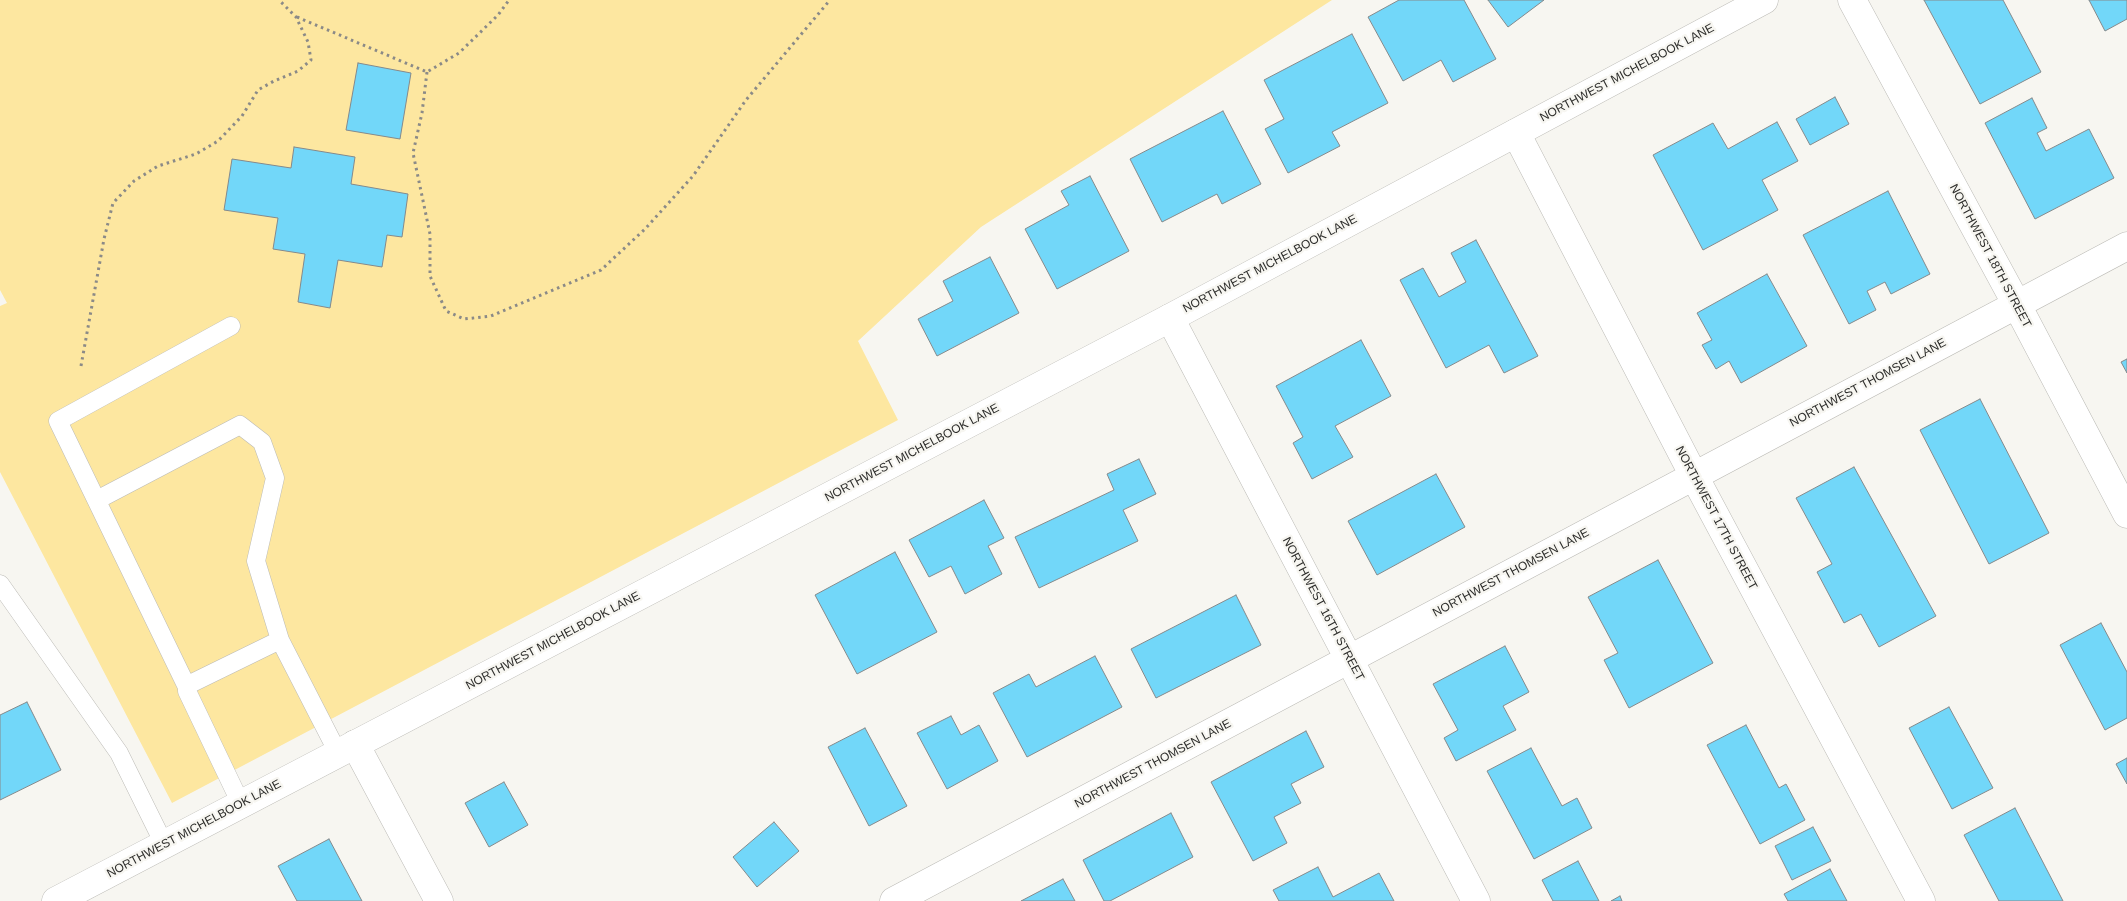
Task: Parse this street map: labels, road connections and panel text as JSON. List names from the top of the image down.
{
  "streets": {
    "street": [
      "NORTHWEST MICHELBOOK LANE",
      "NORTHWEST 18TH STREET",
      "NORTHWEST THOMSEN LANE",
      "NORTHWEST 17TH STREET",
      "NORTHWEST 16TH STREET"
    ]
  },
  "crossings": [
    ["NORTHWEST MICHELBOOK LANE", "NORTHWEST 17TH STREET"],
    ["NORTHWEST MICHELBOOK LANE", "NORTHWEST 16TH STREET"],
    ["NORTHWEST 18TH STREET", "NORTHWEST THOMSEN LANE"],
    ["NORTHWEST THOMSEN LANE", "NORTHWEST 17TH STREET"],
    ["NORTHWEST THOMSEN LANE", "NORTHWEST 16TH STREET"]
  ]
}
